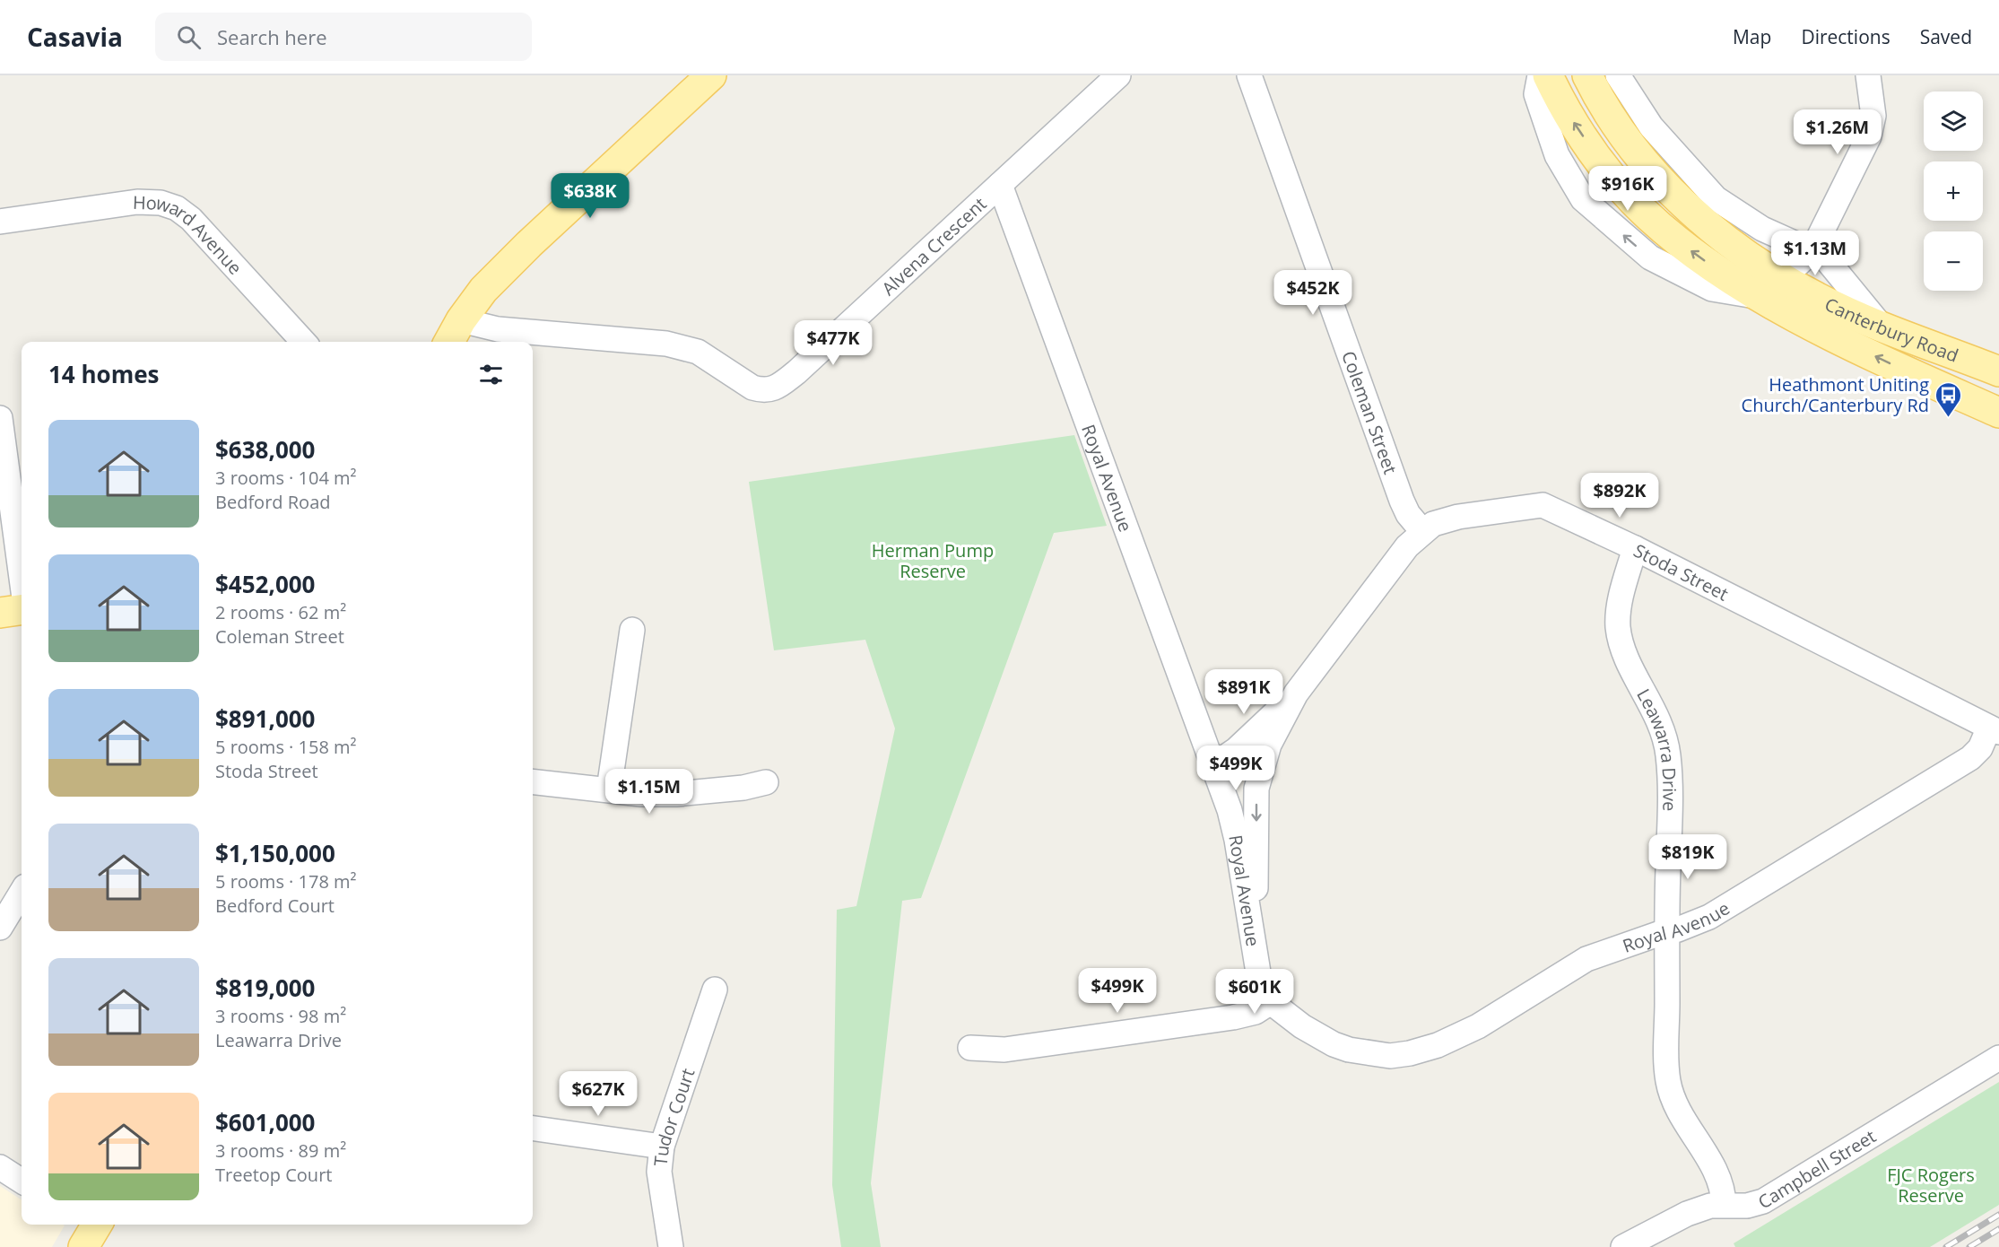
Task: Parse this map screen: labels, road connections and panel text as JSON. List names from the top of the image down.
{
  "streets": {
    "main road": ["Canterbury Road"],
    "street": [
      "Howard Avenue",
      "Alvena Crescent",
      "Coleman Street",
      "Royal Avenue",
      "Stoda Street",
      "Leawarra Drive",
      "Tudor Court",
      "Campbell Street"
    ]
  },
  "crossings": [
    ["Alvena Crescent", "Royal Avenue"],
    ["Coleman Street", "Stoda Street"],
    ["Royal Avenue", "Stoda Street"],
    ["Royal Avenue", "Leawarra Drive"],
    ["Stoda Street", "Leawarra Drive"],
    ["Leawarra Drive", "Campbell Street"]
  ],
  "parks": ["Herman Pump Reserve", "FJC Rogers Reserve"],
  "places": {
    "bus stop": ["Heathmont Uniting Church/Canterbury Rd"]
  },
  "page": {
    "header": "Casavia",
    "search": "Search here",
    "nav": ["Map", "Directions", "Saved"],
    "map_buttons": ["+", "−"],
    "price": [
      "$1.26M",
      "$916K",
      "$638K",
      "$1.13M",
      "$452K",
      "$477K",
      "$892K",
      "$891K",
      "$499K",
      "$1.15M",
      "$819K",
      "$499K",
      "$601K",
      "$627K"
    ],
    "heading": "14 homes",
    "list": [
      {
        "name": "$638,000",
        "note": "3 rooms · 104 m² · Bedford Road"
      },
      {
        "name": "$452,000",
        "note": "2 rooms · 62 m² · Coleman Street"
      },
      {
        "name": "$891,000",
        "note": "5 rooms · 158 m² · Stoda Street"
      },
      {
        "name": "$1,150,000",
        "note": "5 rooms · 178 m² · Bedford Court"
      },
      {
        "name": "$819,000",
        "note": "3 rooms · 98 m² · Leawarra Drive"
      },
      {
        "name": "$601,000",
        "note": "3 rooms · 89 m² · Treetop Court"
      }
    ]
  }
}
